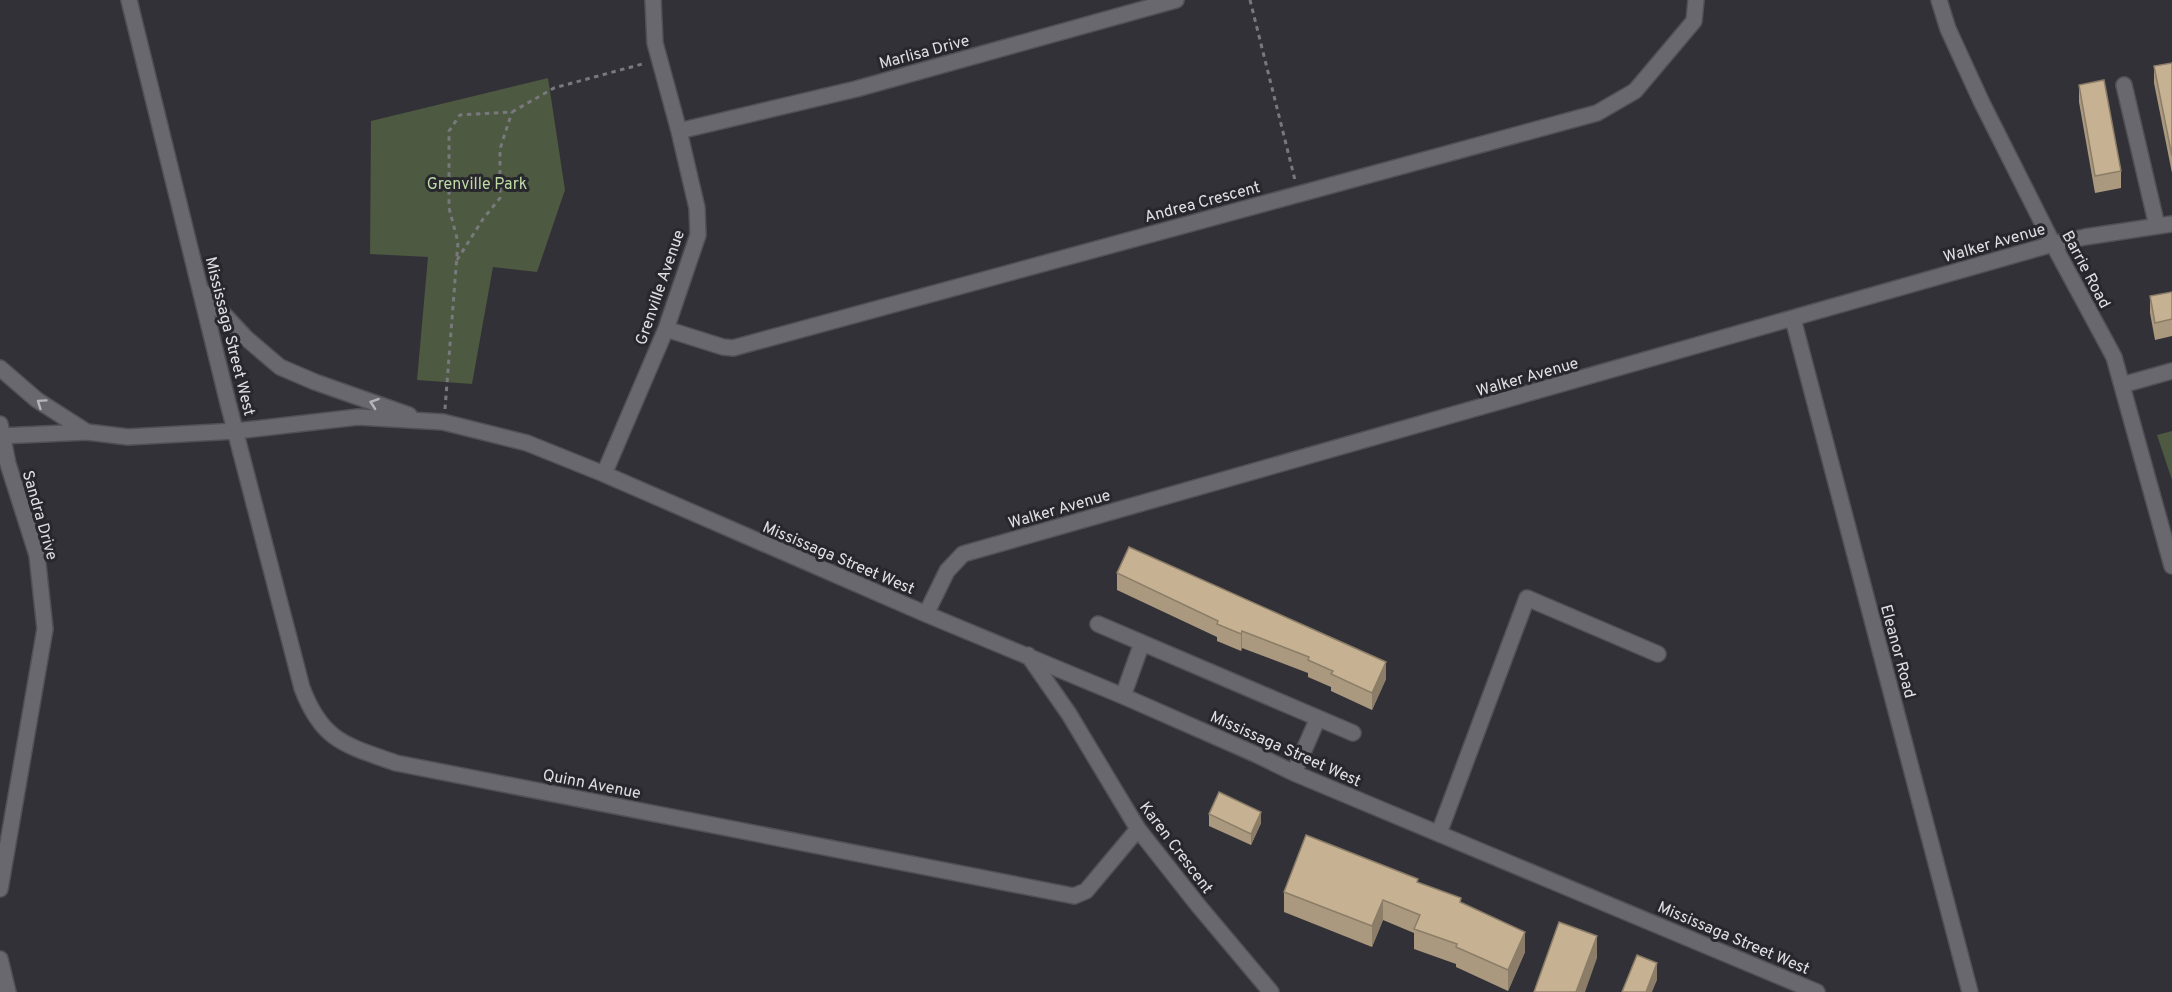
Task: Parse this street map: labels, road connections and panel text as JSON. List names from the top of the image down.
{
  "streets": {
    "street": [
      "Marlisa Drive",
      "Andrea Crescent",
      "Walker Avenue",
      "Barrie Road",
      "Grenville Avenue",
      "Mississaga Street West",
      "Sandra Drive",
      "Eleanor Road",
      "Quinn Avenue",
      "Karen Crescent"
    ]
  },
  "crossings": [
    ["Marlisa Drive", "Grenville Avenue"],
    ["Andrea Crescent", "Grenville Avenue"],
    ["Walker Avenue", "Barrie Road"],
    ["Walker Avenue", "Mississaga Street West"],
    ["Walker Avenue", "Eleanor Road"],
    ["Grenville Avenue", "Mississaga Street West"],
    ["Mississaga Street West", "Quinn Avenue"],
    ["Mississaga Street West", "Karen Crescent"],
    ["Quinn Avenue", "Karen Crescent"]
  ],
  "parks": ["Grenville Park"]
}
